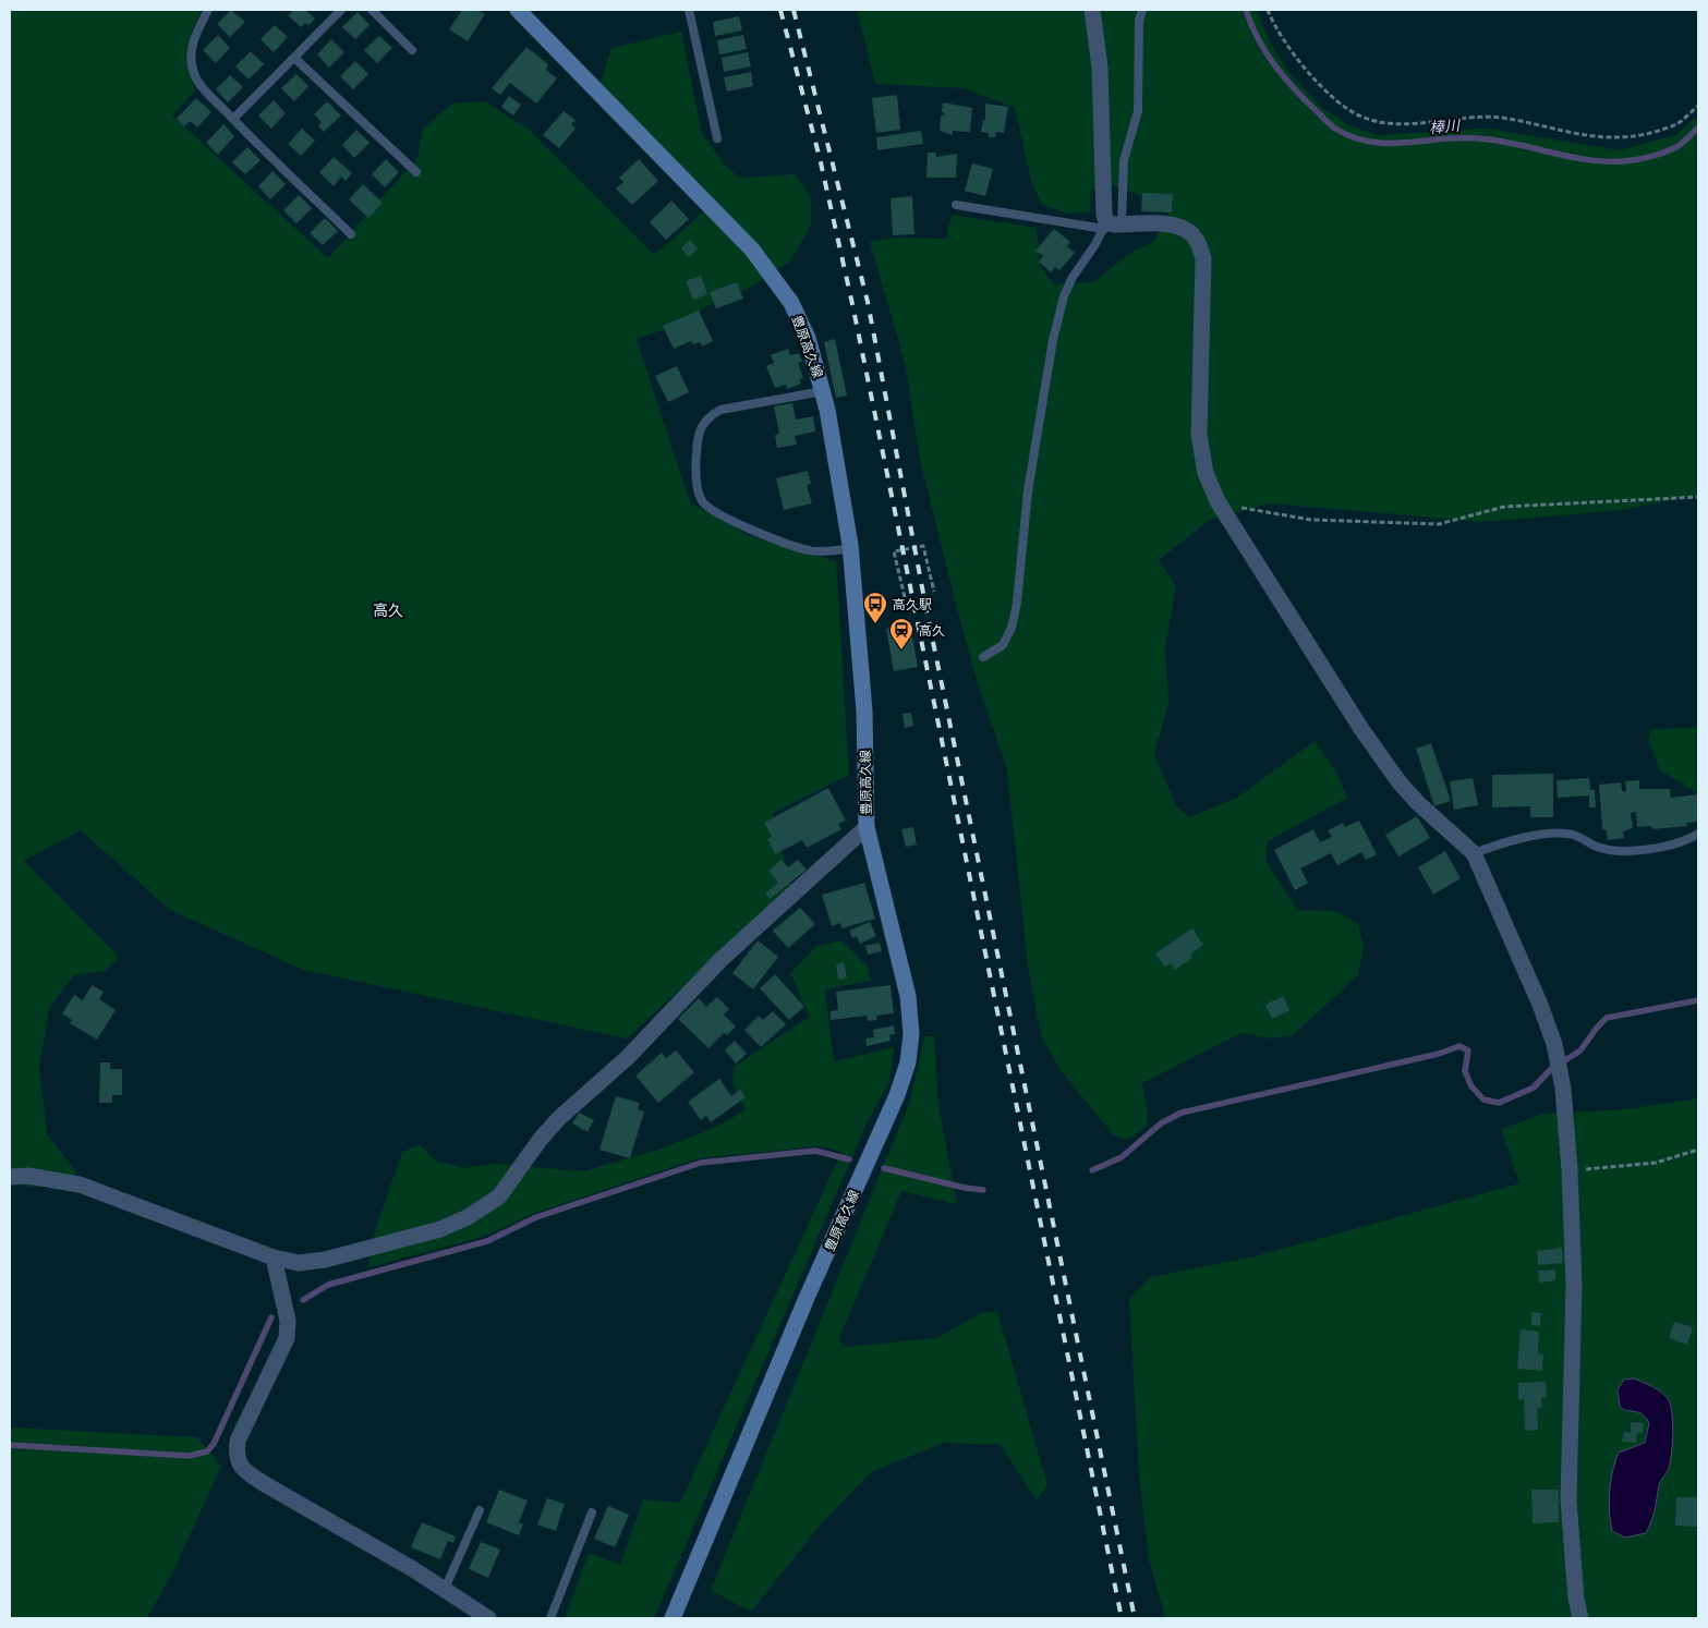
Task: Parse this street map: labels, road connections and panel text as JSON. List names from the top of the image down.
{
  "streets": {
    "main road": ["豊原高久線"]
  },
  "districts": ["高久"],
  "water": ["棒川"],
  "places": {
    "bus stop": ["高久駅"],
    "station": ["高久"]
  }
}
